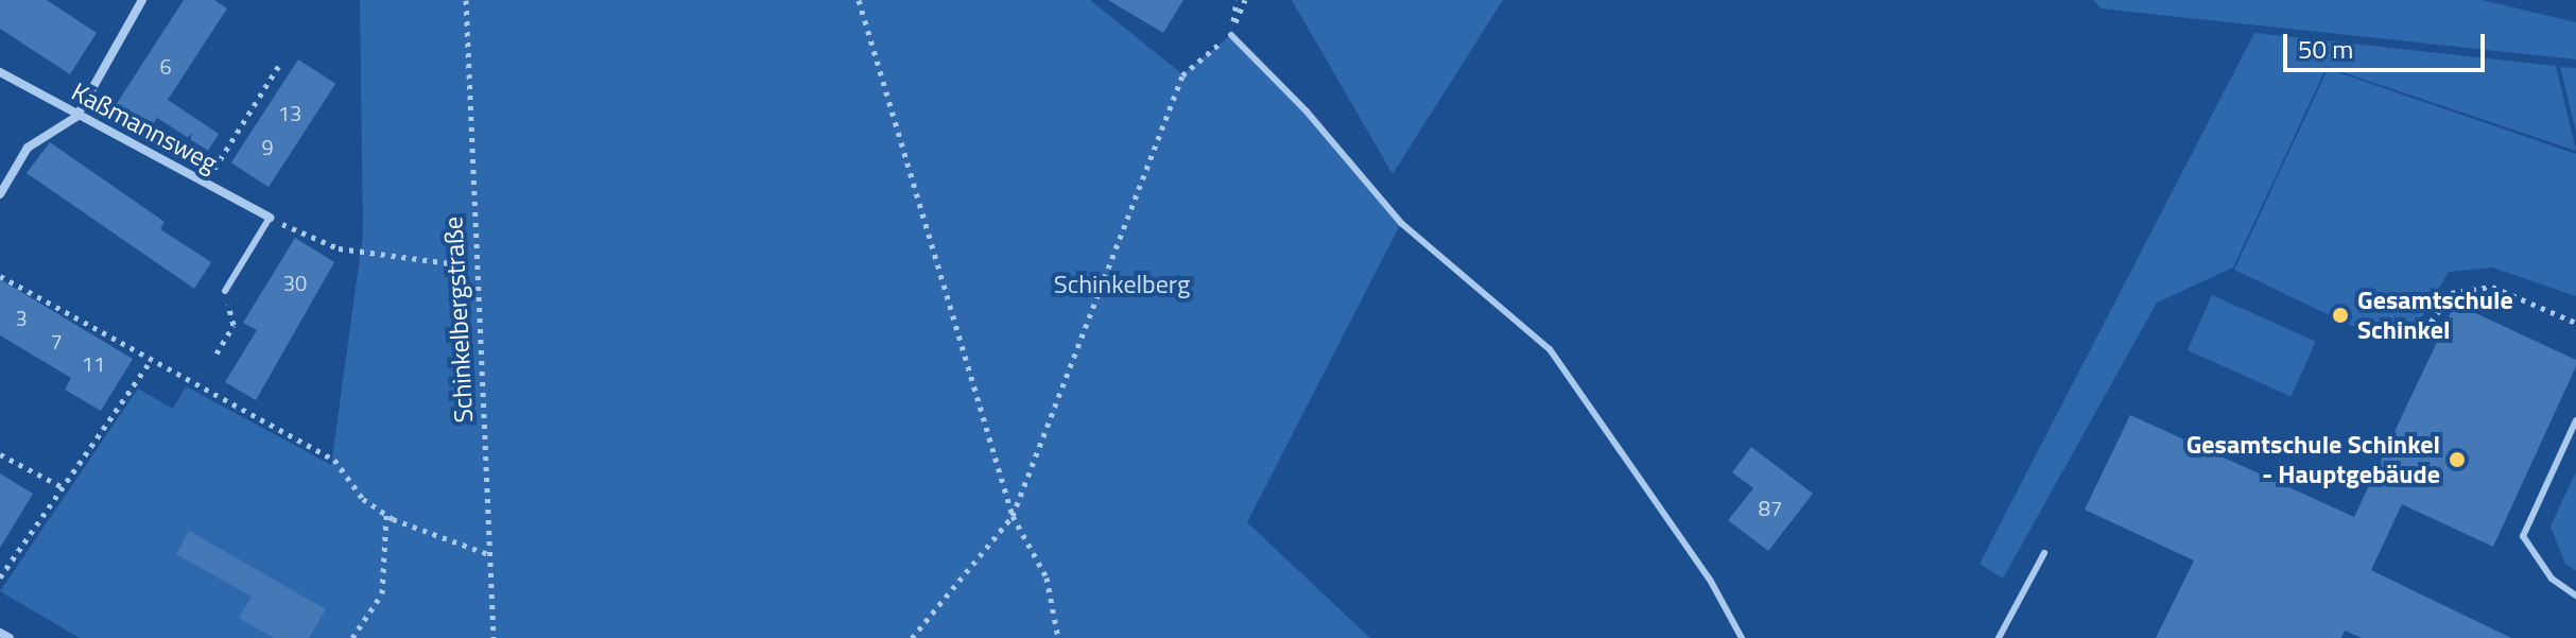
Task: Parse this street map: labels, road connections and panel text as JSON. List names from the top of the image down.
{
  "streets": {
    "street": ["Kaßmannsweg"],
    "path": ["Schinkelbergstraße"]
  },
  "parks": ["Schinkelberg"],
  "places": ["Gesamtschule Schinkel", "Gesamtschule Schinkel - Hauptgebäude"],
  "house_numbers": [
    "6",
    "13",
    "9",
    "30",
    "3",
    "7",
    "11",
    "87"
  ],
  "scale_bar": "50 m"
}
